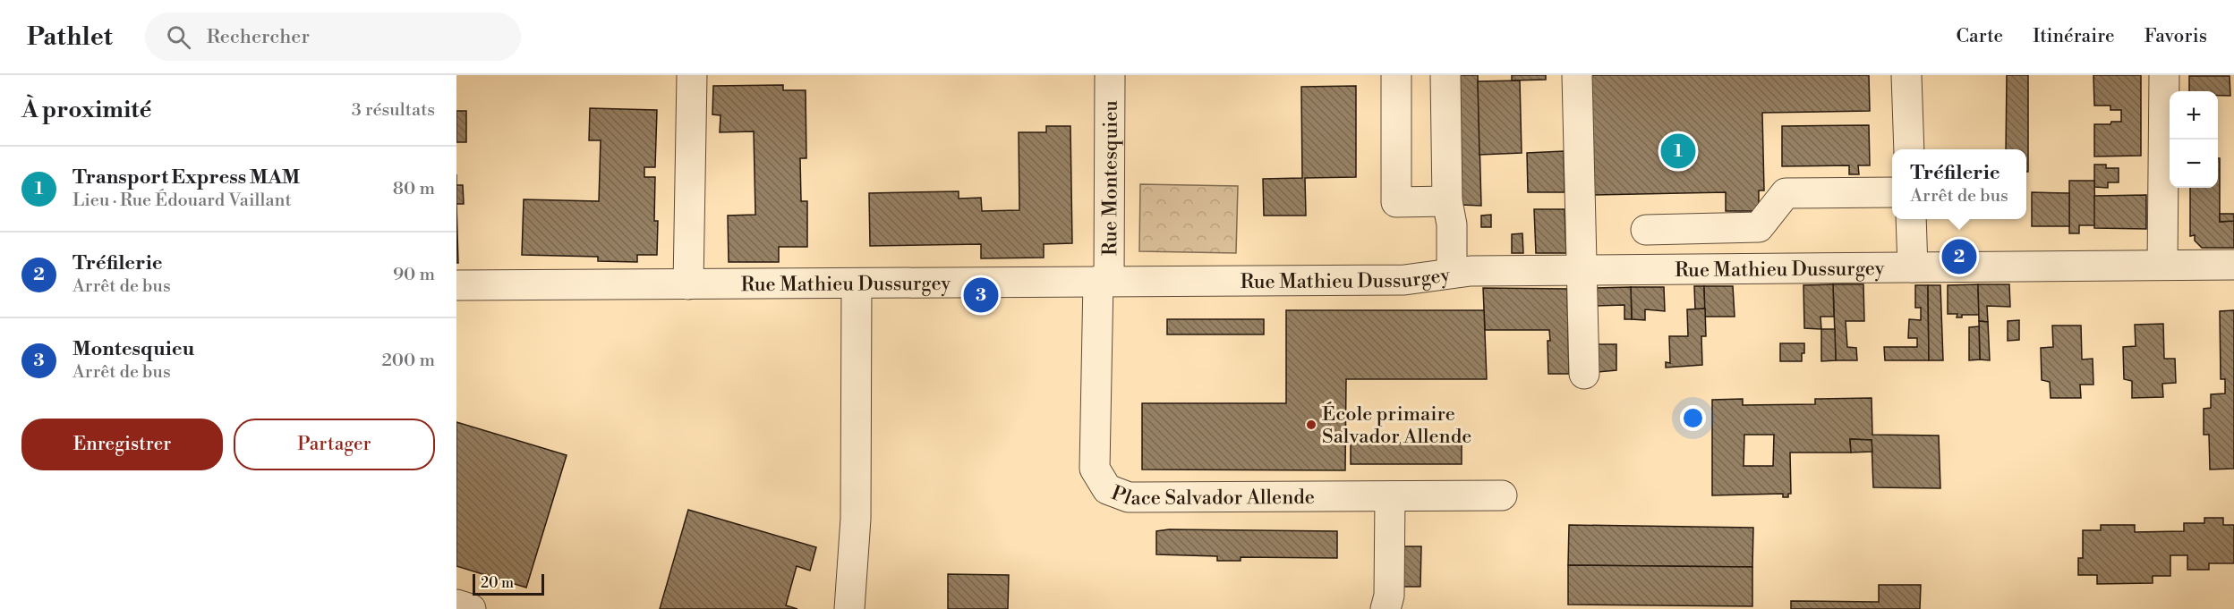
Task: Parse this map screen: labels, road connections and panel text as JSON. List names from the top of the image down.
{
  "streets": {
    "street": ["Rue Montesquieu", "Rue Mathieu Dussurgey", "Place Salvador Allende"]
  },
  "crossings": [
    ["Rue Montesquieu", "Rue Mathieu Dussurgey"],
    ["Rue Montesquieu", "Place Salvador Allende"],
    ["Rue Mathieu Dussurgey", "Place Salvador Allende"]
  ],
  "places": ["École primaire Salvador Allende"],
  "scale_bar": "20 m",
  "page": {
    "header": "Pathlet",
    "search": "Rechercher",
    "nav": ["Carte", "Itinéraire", "Favoris"],
    "heading": ["À proximité", "3 résultats"],
    "map_buttons": ["+", "−"],
    "pins": ["1", "2", "3"],
    "list": [
      {
        "mark": "1",
        "name": "Transport Express MAM",
        "note": "Lieu · Rue Édouard Vaillant",
        "value": "80 m"
      },
      {
        "mark": "2",
        "name": "Tréfilerie",
        "note": "Arrêt de bus",
        "value": "90 m"
      },
      {
        "mark": "3",
        "name": "Montesquieu",
        "note": "Arrêt de bus",
        "value": "200 m"
      }
    ],
    "popup": ["Tréfilerie", "Arrêt de bus"],
    "buttons": ["Enregistrer", "Partager"],
    "scale": "20 m"
  }
}
